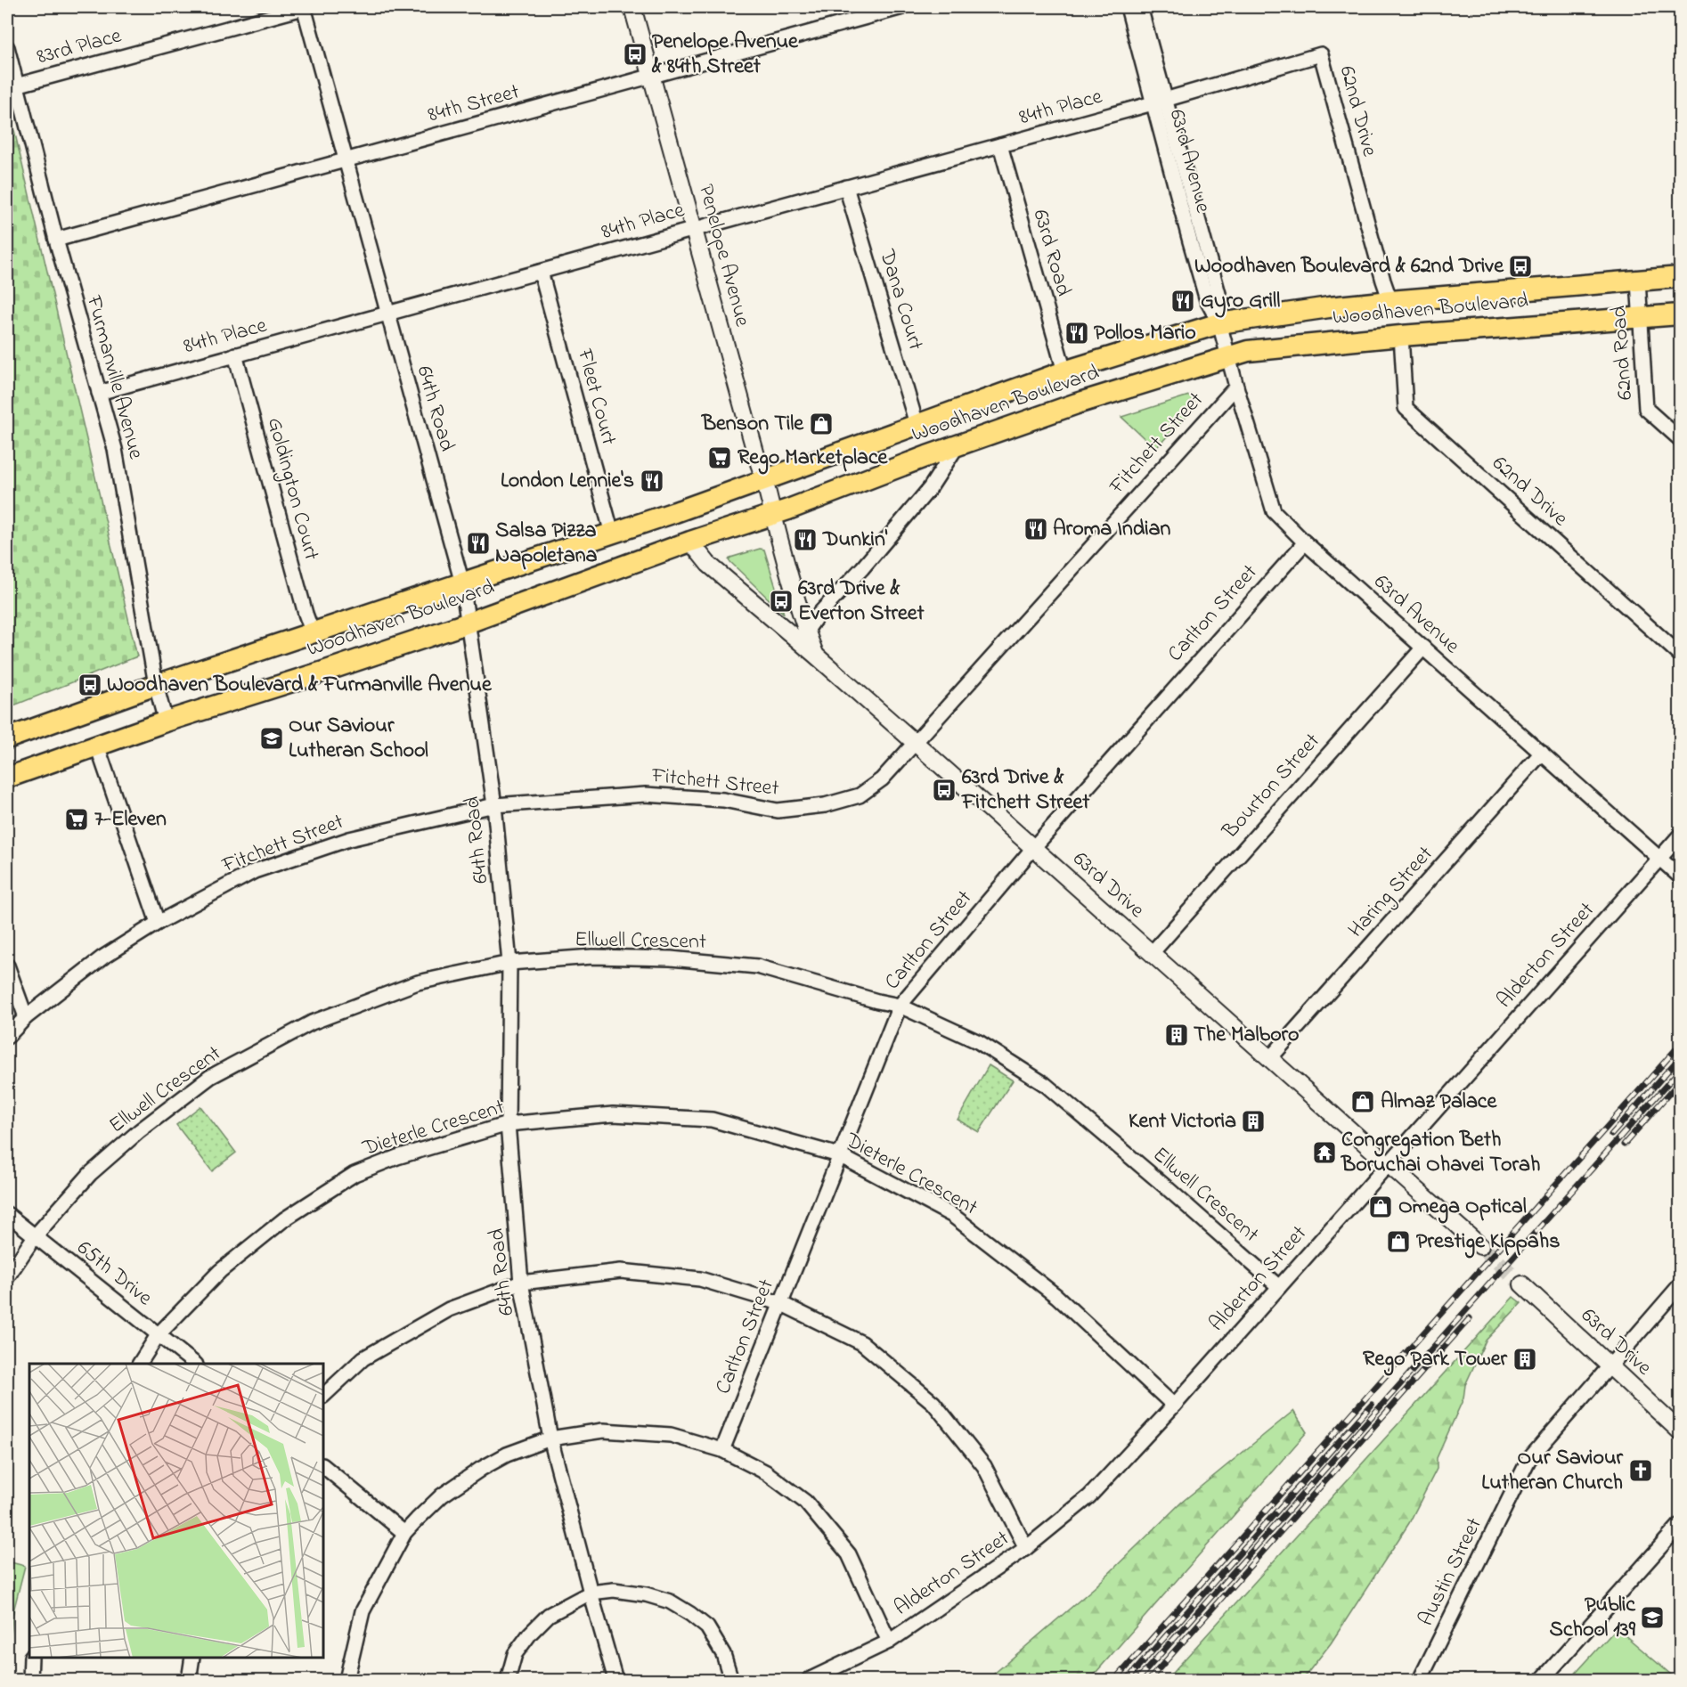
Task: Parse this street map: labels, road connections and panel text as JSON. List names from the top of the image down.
{
  "streets": {
    "main road": ["Woodhaven Boulevard"],
    "street": [
      "83rd Place",
      "84th Street",
      "84th Place",
      "62nd Drive",
      "63rd Avenue",
      "63rd Road",
      "Penelope Avenue",
      "Dana Court",
      "62nd Road",
      "Furmanville Avenue",
      "Fleet Court",
      "64th Road",
      "Fitchett Street",
      "Goldington Court",
      "Carlton Street",
      "Bourton Street",
      "63rd Drive",
      "Haring Street",
      "Ellwell Crescent",
      "Alderton Street",
      "Dieterle Crescent",
      "65th Drive",
      "Austin Street"
    ]
  },
  "crossings": [
    ["83rd Place", "Furmanville Avenue"],
    ["83rd Place", "64th Road"],
    ["84th Street", "Penelope Avenue"],
    ["84th Street", "Furmanville Avenue"],
    ["84th Street", "64th Road"],
    ["84th Place", "62nd Drive"],
    ["84th Place", "63rd Avenue"],
    ["84th Place", "63rd Road"],
    ["84th Place", "Penelope Avenue"],
    ["84th Place", "Dana Court"],
    ["84th Place", "Furmanville Avenue"],
    ["84th Place", "Fleet Court"],
    ["84th Place", "64th Road"],
    ["84th Place", "Goldington Court"],
    ["62nd Drive", "Woodhaven Boulevard"],
    ["63rd Avenue", "Woodhaven Boulevard"],
    ["63rd Avenue", "Fitchett Street"],
    ["63rd Avenue", "Carlton Street"],
    ["63rd Avenue", "Bourton Street"],
    ["63rd Avenue", "Haring Street"],
    ["63rd Avenue", "Alderton Street"],
    ["63rd Road", "Woodhaven Boulevard"],
    ["Penelope Avenue", "Woodhaven Boulevard"],
    ["Penelope Avenue", "63rd Drive"],
    ["Dana Court", "Woodhaven Boulevard"],
    ["Woodhaven Boulevard", "62nd Road"],
    ["Woodhaven Boulevard", "Furmanville Avenue"],
    ["Woodhaven Boulevard", "Fleet Court"],
    ["Woodhaven Boulevard", "64th Road"],
    ["Woodhaven Boulevard", "Goldington Court"],
    ["Woodhaven Boulevard", "63rd Drive"],
    ["64th Road", "Fitchett Street"],
    ["64th Road", "Ellwell Crescent"],
    ["64th Road", "Dieterle Crescent"],
    ["Fitchett Street", "63rd Drive"],
    ["Carlton Street", "63rd Drive"],
    ["Carlton Street", "Ellwell Crescent"],
    ["Carlton Street", "Dieterle Crescent"],
    ["Bourton Street", "63rd Drive"],
    ["63rd Drive", "Haring Street"],
    ["63rd Drive", "Alderton Street"],
    ["63rd Drive", "Austin Street"],
    ["Ellwell Crescent", "Alderton Street"],
    ["Ellwell Crescent", "65th Drive"],
    ["Alderton Street", "Dieterle Crescent"],
    ["Dieterle Crescent", "65th Drive"]
  ],
  "places": {
    "bus stop": [
      "Penelope Avenue & 84th Street",
      "Woodhaven Boulevard & 62nd Drive",
      "63rd Drive & Everton Street",
      "Woodhaven Boulevard & Furmanville Avenue",
      "63rd Drive & Fitchett Street"
    ],
    "restaurant": [
      "Gyro Grill",
      "Pollos Mario",
      "London Lennie's",
      "Aroma Indian",
      "Dunkin'",
      "Salsa Pizza Napoletana"
    ],
    "shop": [
      "Benson Tile",
      "Almaz Palace",
      "Omega Optical",
      "Prestige Kippahs"
    ],
    "supermarket": ["Rego Marketplace", "7-Eleven"],
    "school or university": ["Our Saviour Lutheran School", "Public School 139"],
    "building": ["The Malboro", "Kent Victoria", "Rego Park Tower"],
    "temple": ["Congregation Beth Boruchai Ohavei Torah"],
    "church": ["Our Saviour Lutheran Church"]
  }
}
